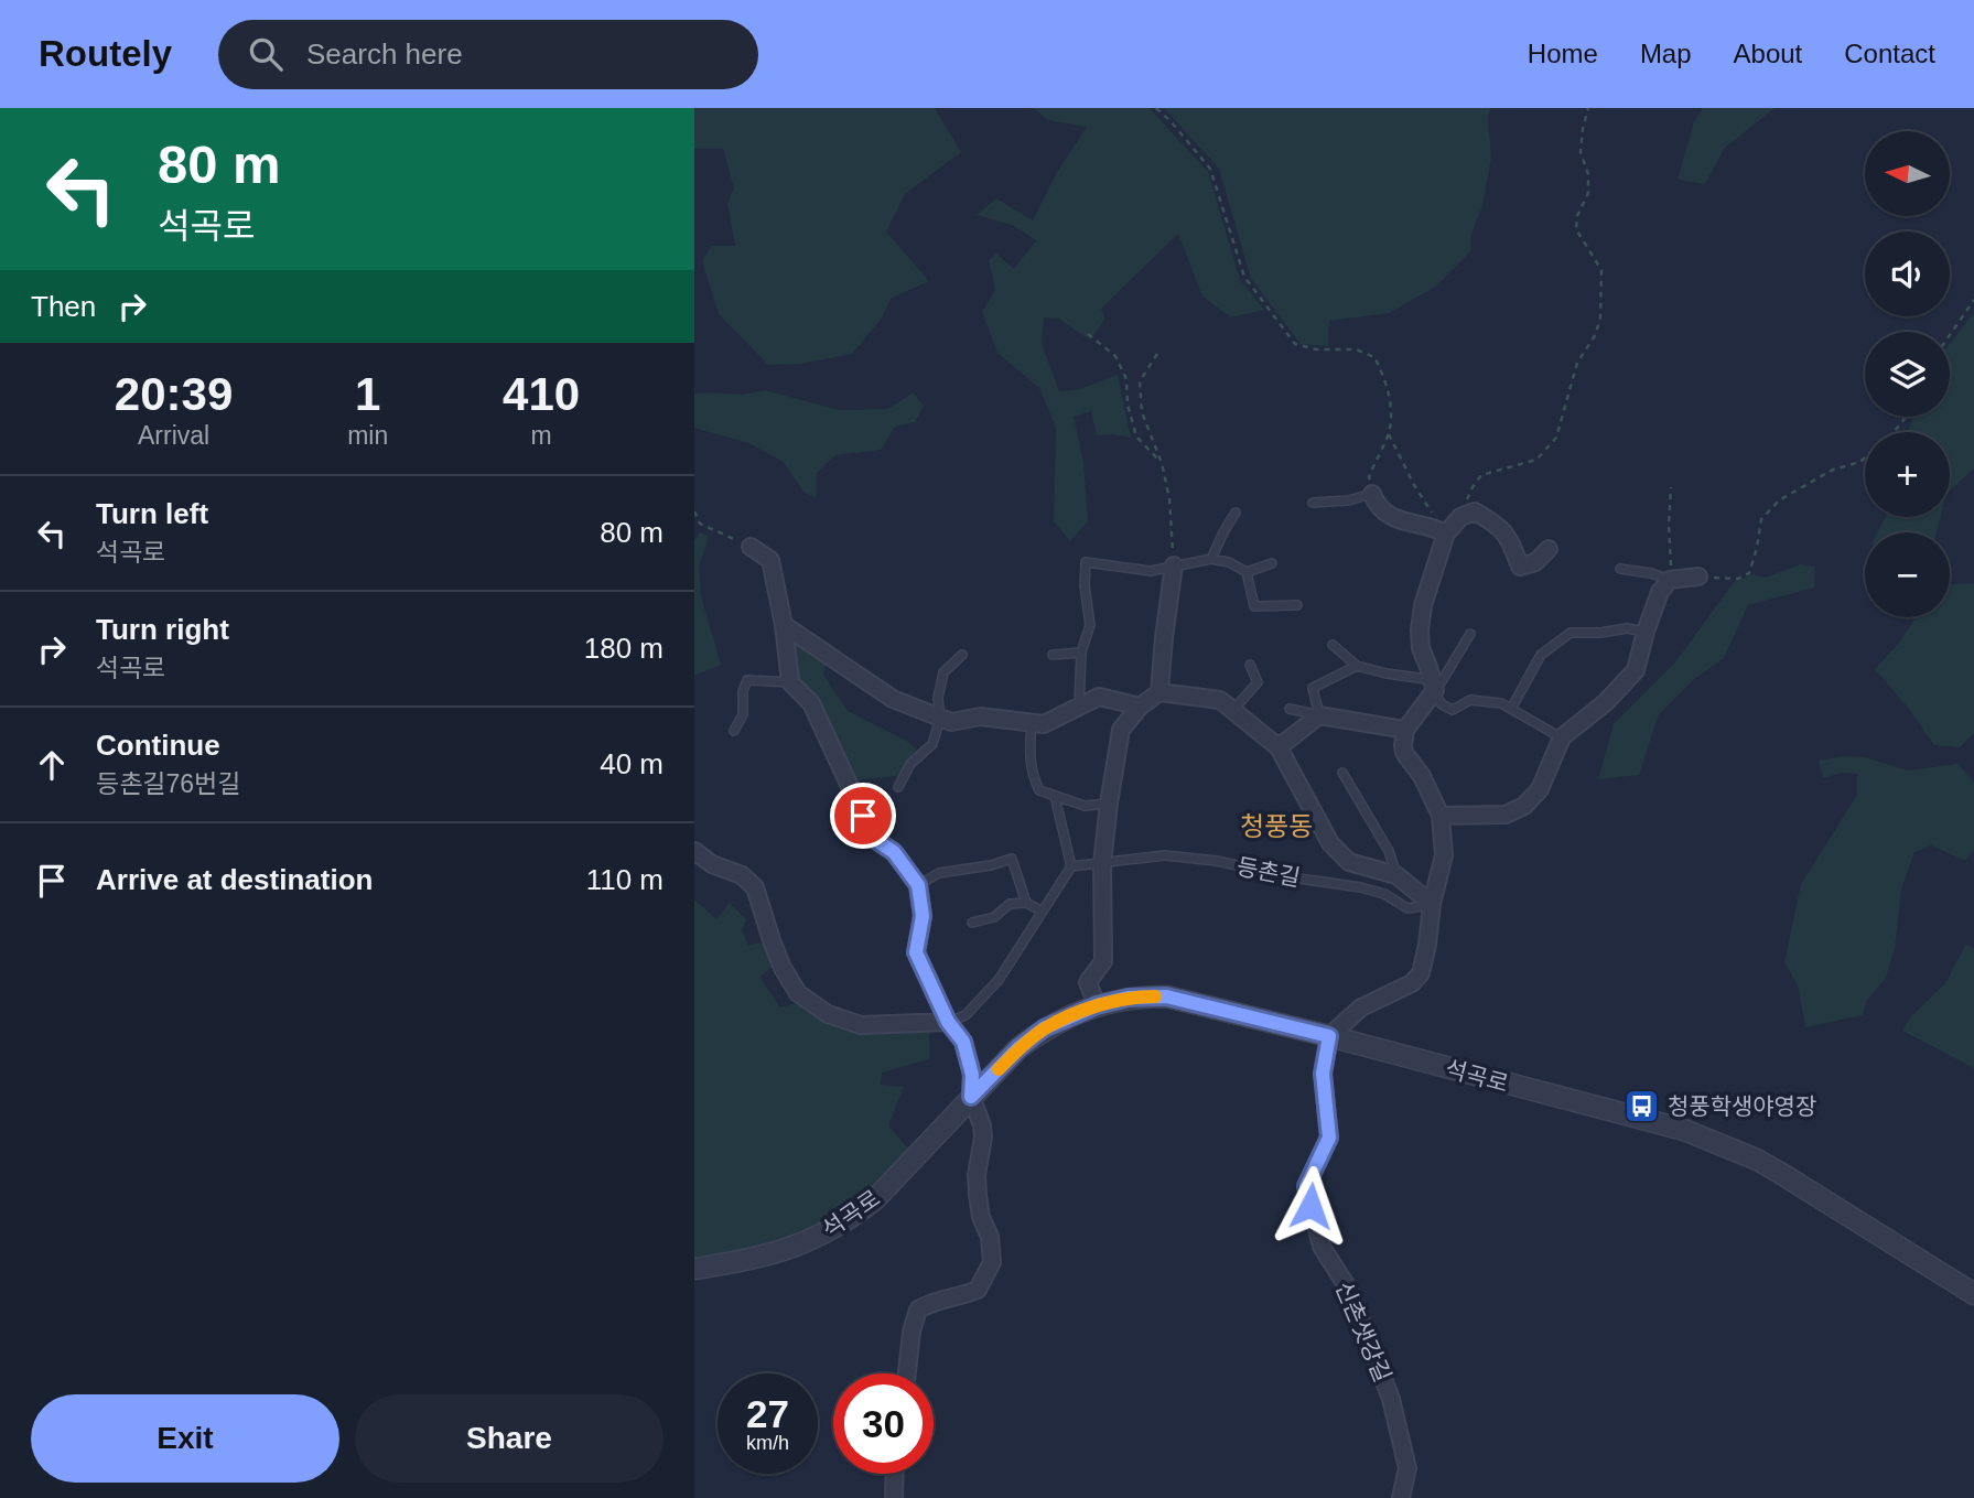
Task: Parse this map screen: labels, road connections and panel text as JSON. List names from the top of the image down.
{
  "streets": {
    "street": ["등촌길", "석곡로", "신촌샛강길"]
  },
  "crossings": [
    ["석곡로", "신촌샛강길"]
  ],
  "districts": ["청풍동"],
  "places": {
    "bus stop": ["청풍학생야영장"]
  },
  "north": "left",
  "page": {
    "header": "Routely",
    "search": "Search here",
    "nav": [
      "Home",
      "Map",
      "About",
      "Contact"
    ],
    "turn": ["80 m", "석곡로"],
    "map_buttons": ["+", "−"],
    "then": "Then",
    "eta": [
      "20:39",
      "Arrival",
      "1",
      "min",
      "410",
      "m"
    ],
    "list": [
      {
        "name": "Turn left",
        "note": "석곡로",
        "value": "80 m"
      },
      {
        "name": "Turn right",
        "note": "석곡로",
        "value": "180 m"
      },
      {
        "name": "Continue",
        "note": "등촌길76번길",
        "value": "40 m"
      },
      {
        "name": "Arrive at destination",
        "value": "110 m"
      }
    ],
    "speed": "27 km/h",
    "limit": "30",
    "buttons": ["Exit", "Share"]
  }
}
